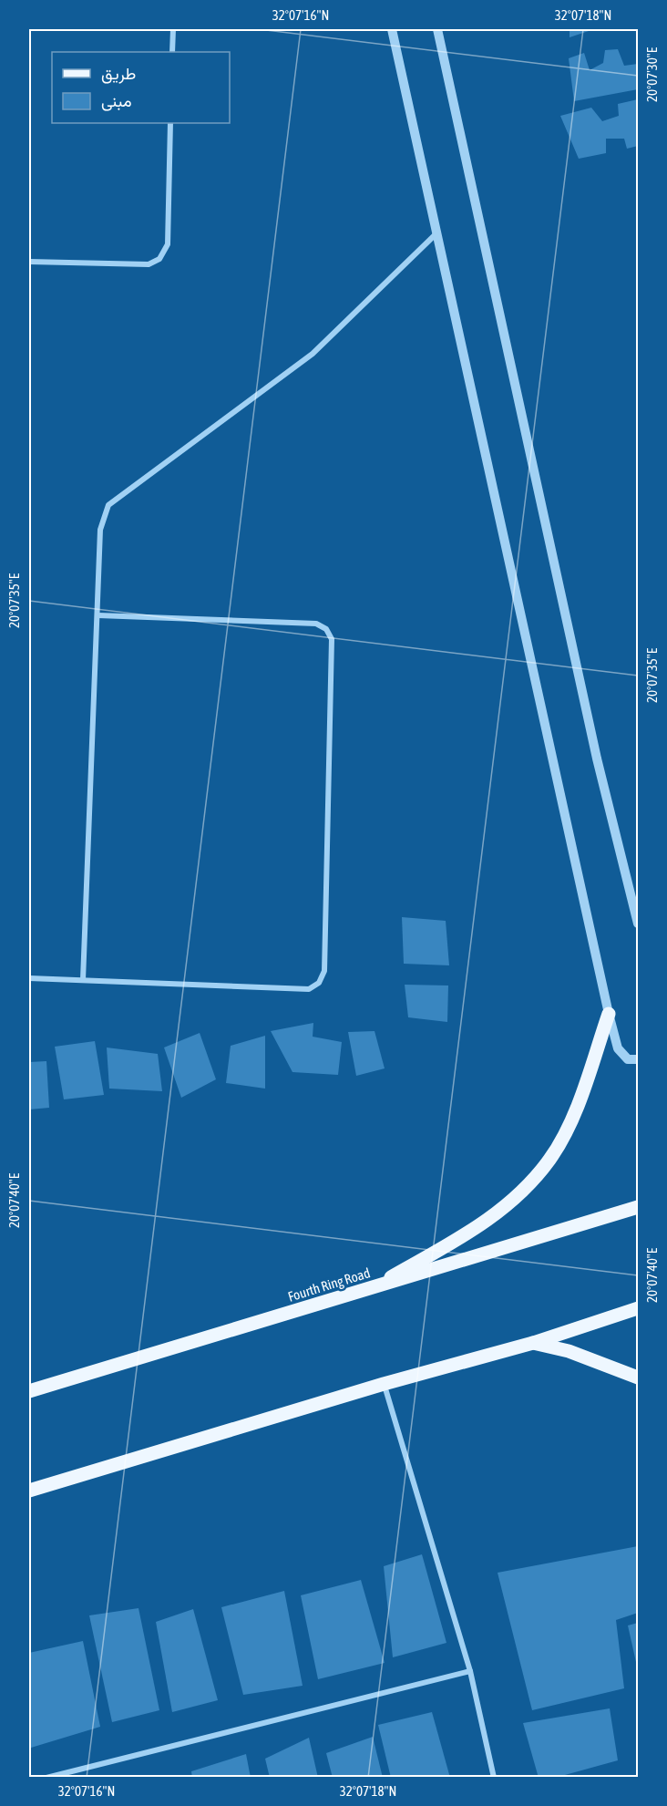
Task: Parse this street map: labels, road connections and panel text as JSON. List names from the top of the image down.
{
  "streets": {
    "main road": ["Fourth Ring Road"]
  },
  "legend": ["طريق", "مبنى"],
  "coordinates": [
    "32°07'16\"N",
    "32°07'18\"N",
    "20°07'30\"E",
    "20°07'35\"E",
    "20°07'40\"E"
  ]
}
